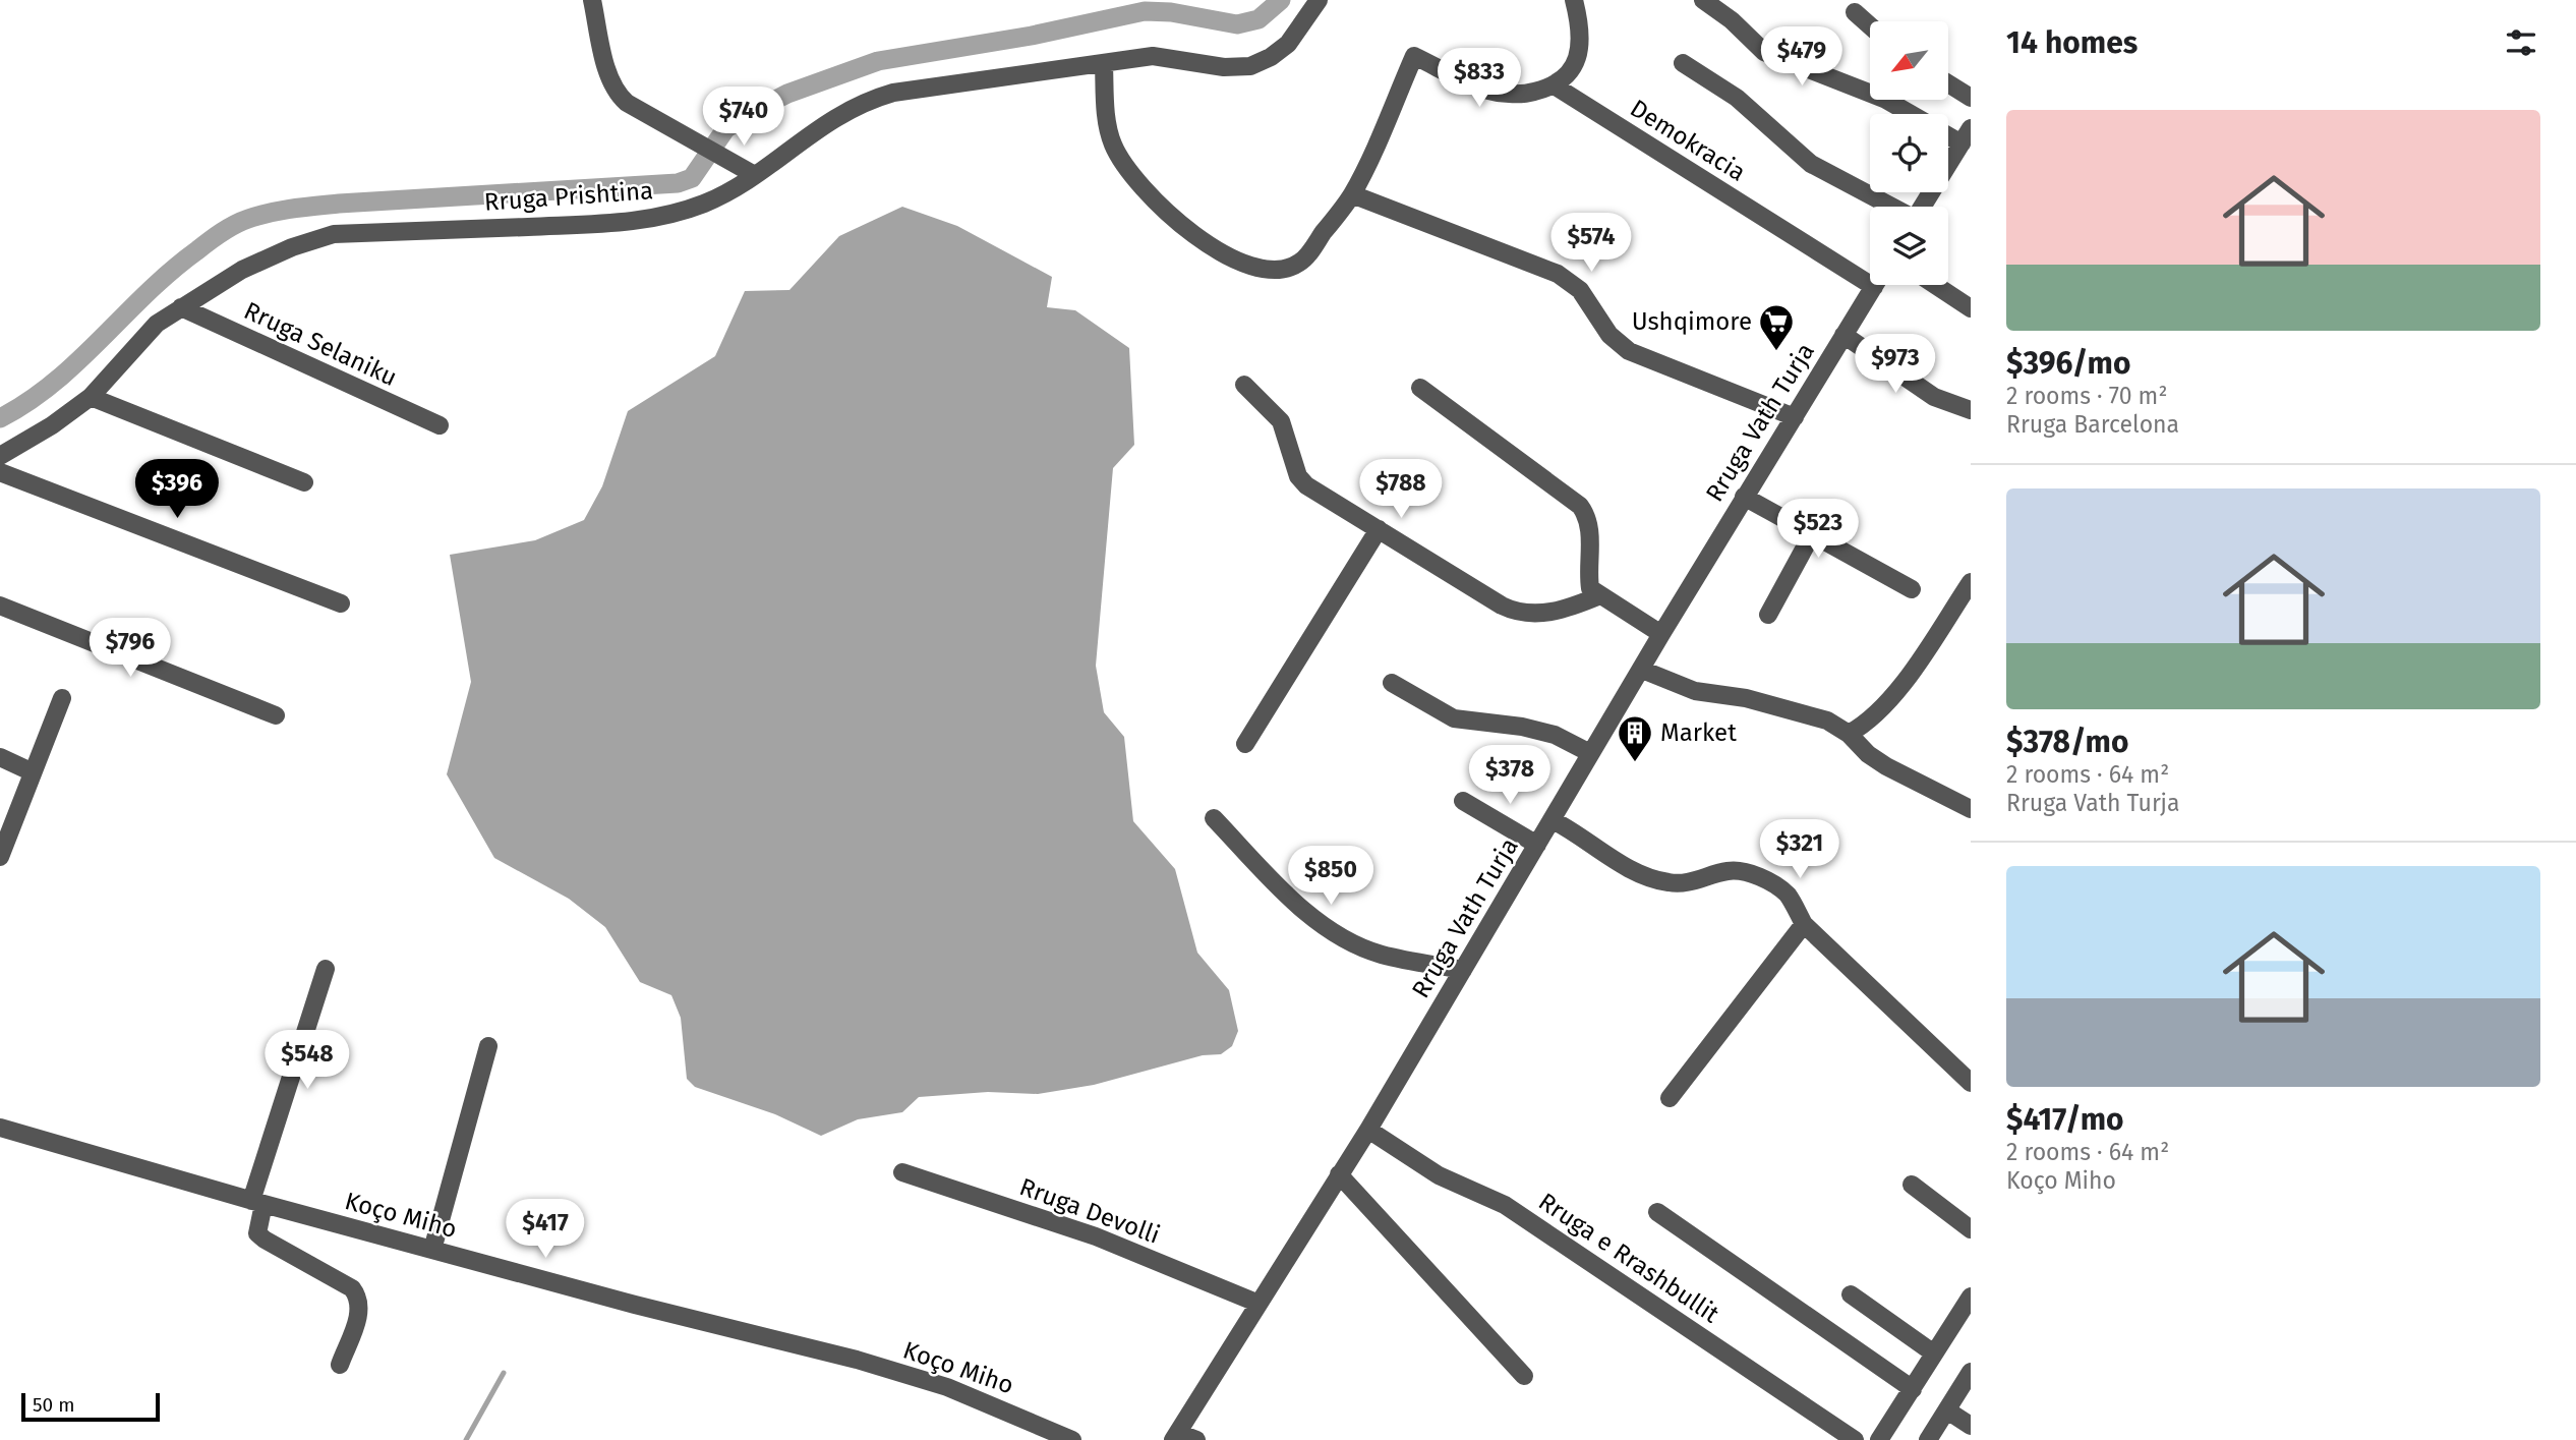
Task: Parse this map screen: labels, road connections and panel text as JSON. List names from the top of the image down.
{
  "streets": {
    "street": [
      "Demokracia",
      "Rruga Prishtina",
      "Rruga Selaniku",
      "Rruga Vath Turja",
      "Rruga Devolli",
      "Koço Miho",
      "Rruga e Rrashbullit"
    ]
  },
  "crossings": [
    ["Rruga Prishtina", "Rruga Selaniku"],
    ["Rruga Vath Turja", "Rruga Devolli"],
    ["Rruga Vath Turja", "Rruga e Rrashbullit"]
  ],
  "places": {
    "supermarket": ["Ushqimore"],
    "building": ["Market"]
  },
  "scale_bar": "50 m",
  "north": "bottom left",
  "page": {
    "heading": "14 homes",
    "price": [
      "$479",
      "$833",
      "$740",
      "$574",
      "$973",
      "$396",
      "$788",
      "$523",
      "$796",
      "$378",
      "$321",
      "$850",
      "$548",
      "$417"
    ],
    "list": [
      {
        "name": "$396/mo",
        "note": "2 rooms · 70 m² · Rruga Barcelona"
      },
      {
        "name": "$378/mo",
        "note": "2 rooms · 64 m² · Rruga Vath Turja"
      },
      {
        "name": "$417/mo",
        "note": "2 rooms · 64 m² · Koço Miho"
      }
    ],
    "scale": "50 m"
  }
}
